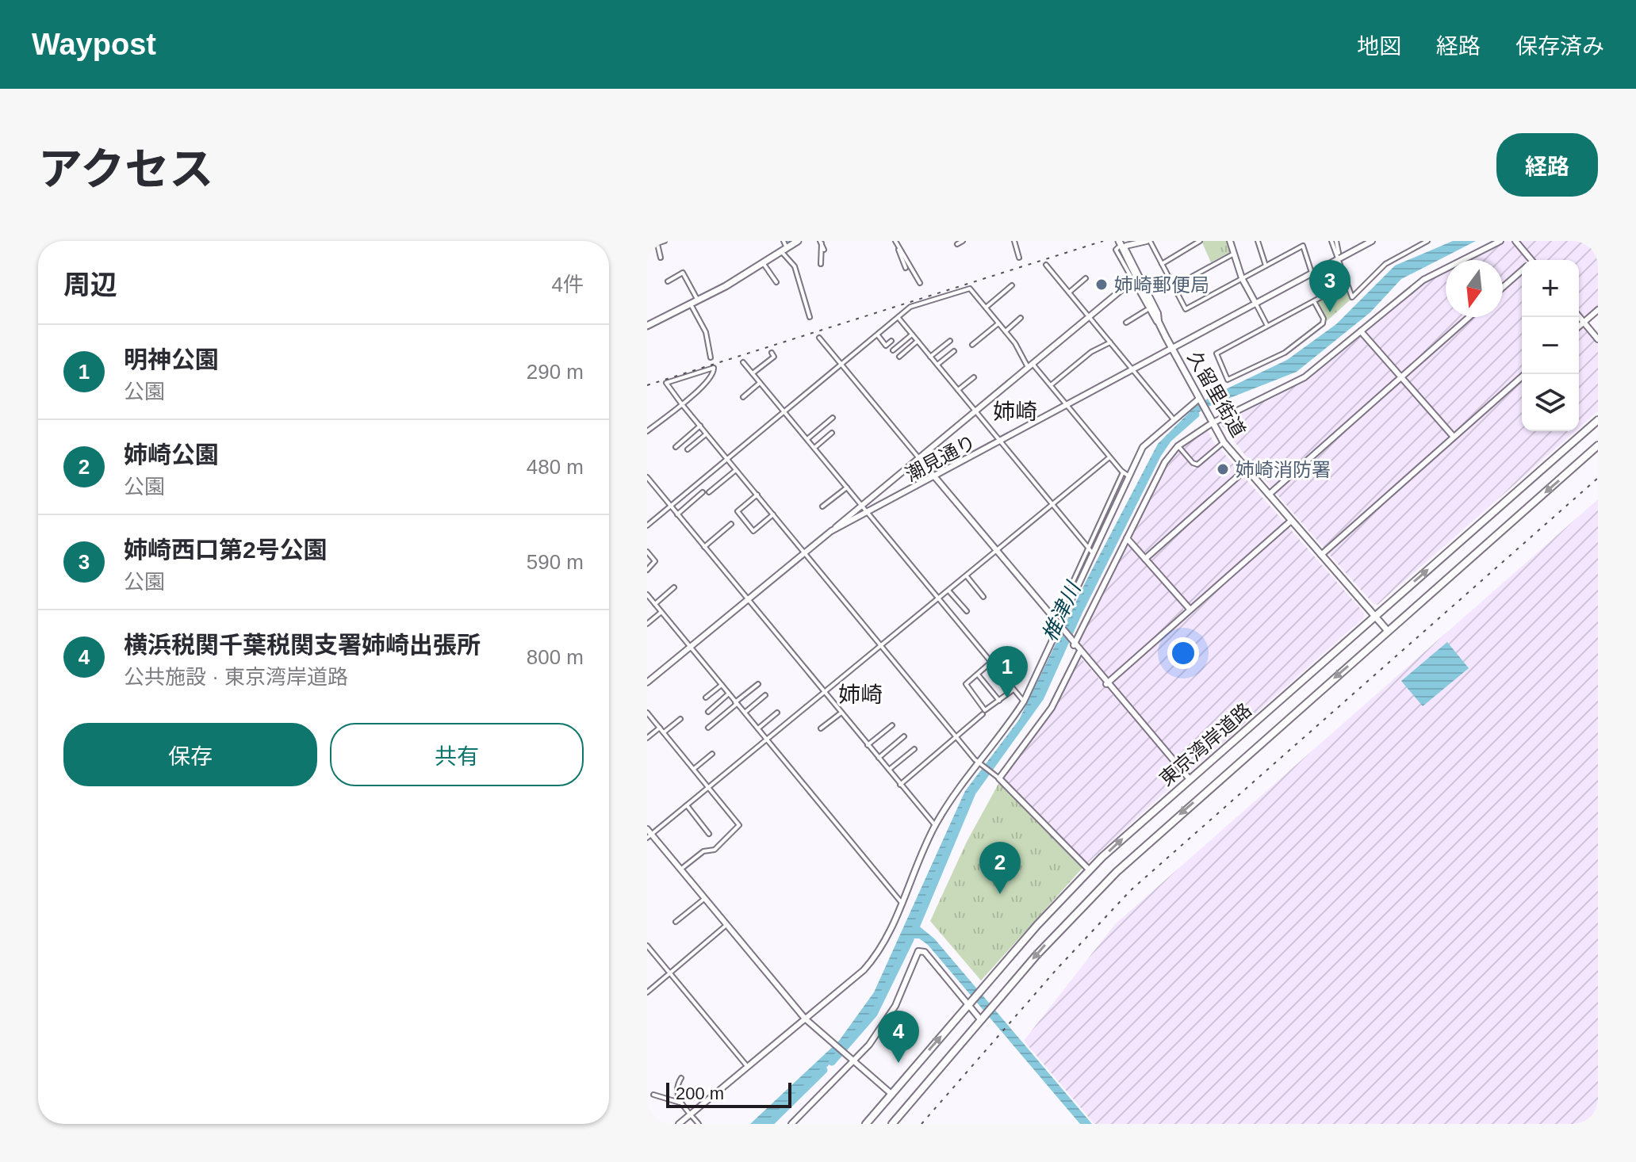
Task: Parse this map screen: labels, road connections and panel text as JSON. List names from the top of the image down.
{
  "streets": {
    "highway": ["東京湾岸道路"],
    "main road": ["久留里街道"],
    "street": ["潮見通り"]
  },
  "crossings": [
    ["久留里街道", "潮見通り"],
    ["久留里街道", "東京湾岸道路"]
  ],
  "districts": ["姉崎", "姉崎"],
  "water": ["椎津川"],
  "places": ["姉崎郵便局", "姉崎消防署"],
  "scale_bar": "200 m",
  "north": "bottom",
  "page": {
    "header": "Waypost",
    "nav": ["地図", "経路", "保存済み"],
    "title": "アクセス",
    "buttons": [
      "経路",
      ["保存", "共有"]
    ],
    "heading": ["周辺", "4件"],
    "map_buttons": ["+", "−"],
    "pins": [
      "3",
      "1",
      "2",
      "4"
    ],
    "list": [
      {
        "mark": "1",
        "name": "明神公園",
        "note": "公園",
        "value": "290 m"
      },
      {
        "mark": "2",
        "name": "姉崎公園",
        "note": "公園",
        "value": "480 m"
      },
      {
        "mark": "3",
        "name": "姉崎西口第2号公園",
        "note": "公園",
        "value": "590 m"
      },
      {
        "mark": "4",
        "name": "横浜税関千葉税関支署姉崎出張所",
        "note": "公共施設 · 東京湾岸道路",
        "value": "800 m"
      }
    ],
    "scale": "200 m"
  }
}
